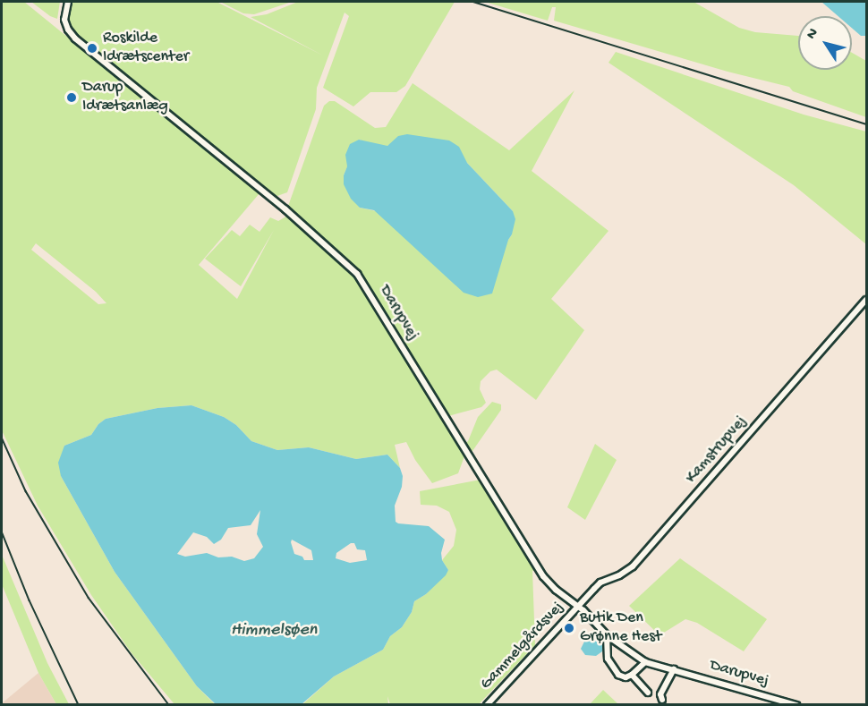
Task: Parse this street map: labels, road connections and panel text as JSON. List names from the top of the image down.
{
  "streets": {
    "street": ["Darupvej", "Kamstrupvej", "Gammelgårdsvej"]
  },
  "crossings": [
    ["Darupvej", "Kamstrupvej"],
    ["Darupvej", "Gammelgårdsvej"],
    ["Kamstrupvej", "Gammelgårdsvej"]
  ],
  "water": ["Himmelsøen"],
  "places": ["Roskilde Idrætscenter", "Darup Idrætsanlæg", "Butik Den Grønne Hest"],
  "north": "top left"
}
